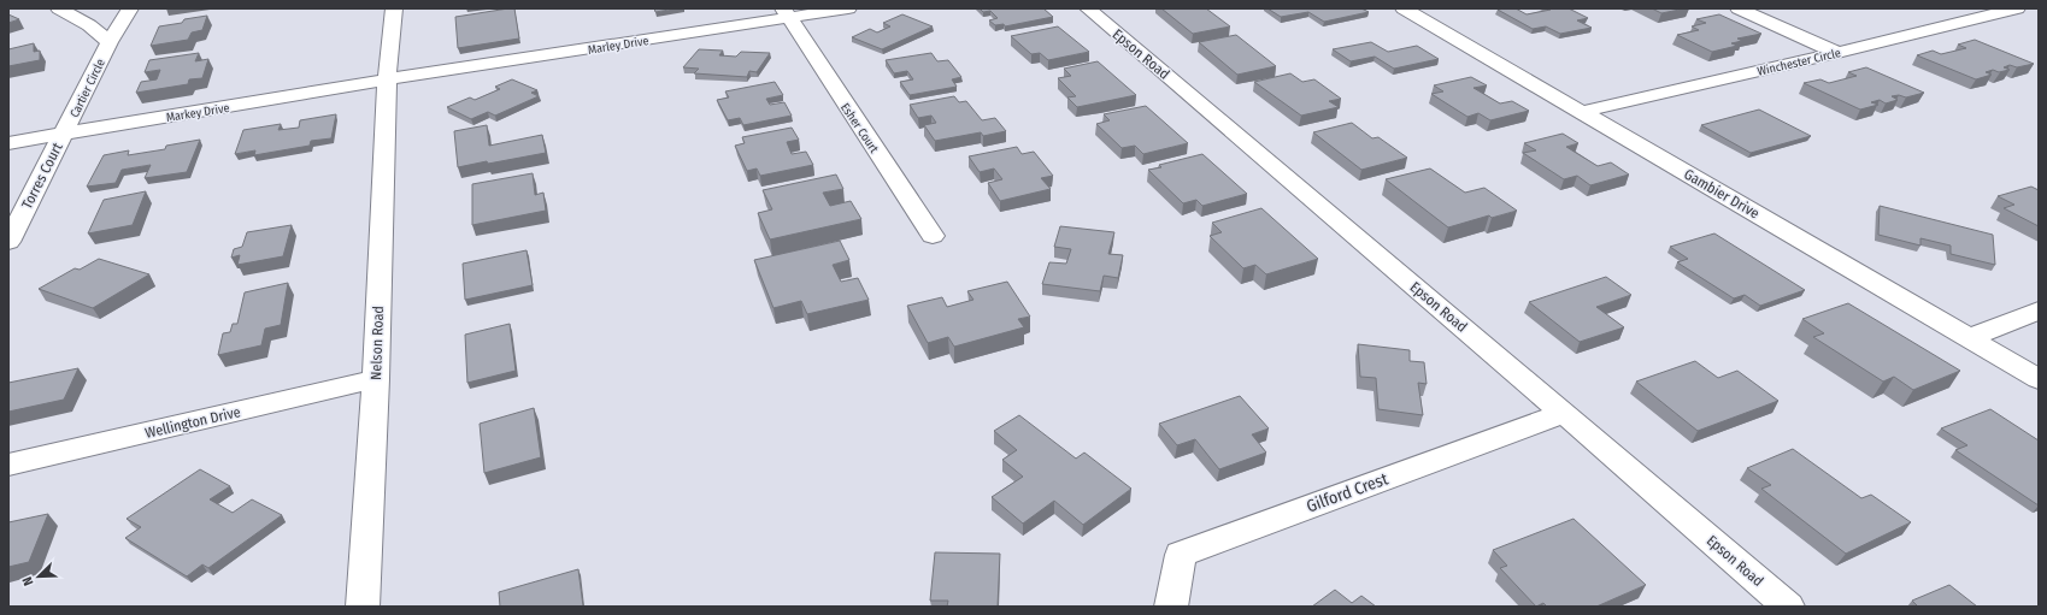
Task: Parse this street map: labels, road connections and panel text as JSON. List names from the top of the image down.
{
  "streets": {
    "street": [
      "Marley Drive",
      "Epson Road",
      "Winchester Circle",
      "Cartier Circle",
      "Markey Drive",
      "Esher Court",
      "Torres Court",
      "Gambier Drive",
      "Nelson Road",
      "Wellington Drive",
      "Gilford Crest"
    ]
  },
  "crossings": [
    ["Marley Drive", "Markey Drive"],
    ["Marley Drive", "Esher Court"],
    ["Marley Drive", "Nelson Road"],
    ["Epson Road", "Gilford Crest"],
    ["Winchester Circle", "Gambier Drive"],
    ["Cartier Circle", "Markey Drive"],
    ["Cartier Circle", "Torres Court"],
    ["Markey Drive", "Torres Court"],
    ["Markey Drive", "Nelson Road"],
    ["Nelson Road", "Wellington Drive"]
  ],
  "north": "bottom left"
}
